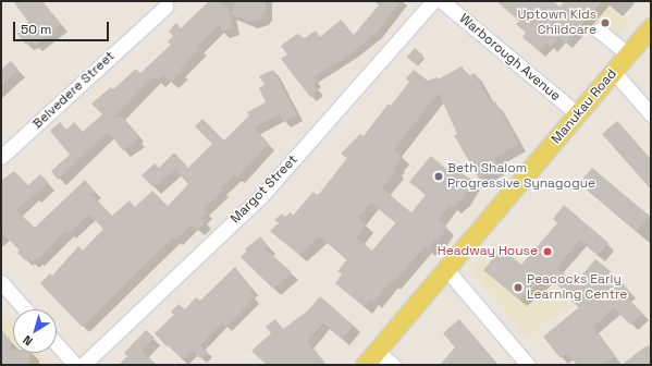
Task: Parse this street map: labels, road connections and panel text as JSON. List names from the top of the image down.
{
  "streets": {
    "main road": ["Manukau Road"],
    "street": ["Warborough Avenue", "Belvedere Street", "Margot Street"]
  },
  "crossings": [
    ["Warborough Avenue", "Manukau Road"]
  ],
  "places": [
    "Uptown Kids Childcare",
    "Beth Shalom Progressive Synagogue",
    "Headway House",
    "Peacocks Early Learning Centre"
  ],
  "scale_bar": "50 m",
  "north": "bottom left"
}
